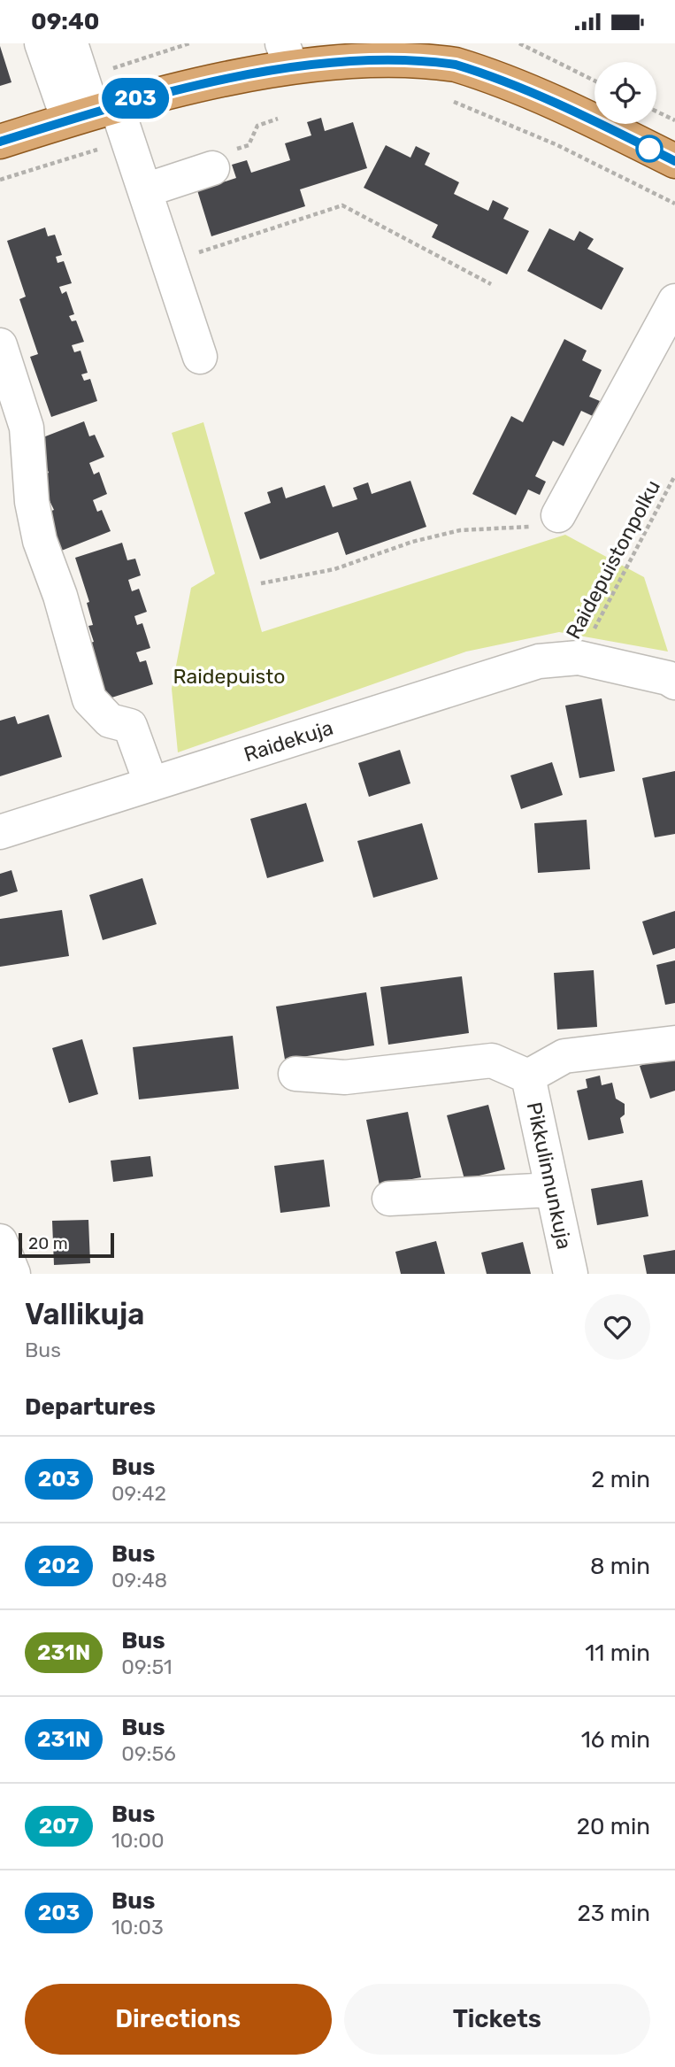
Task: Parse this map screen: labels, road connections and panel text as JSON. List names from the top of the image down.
{
  "streets": {
    "street": ["Raidekuja", "Pikkulinnunkuja"],
    "path": ["Raidepuistonpolku"]
  },
  "crossings": [
    ["Raidepuistonpolku", "Raidekuja"]
  ],
  "parks": ["Raidepuisto"],
  "lines": ["bus line 203"],
  "scale_bar": "20 m",
  "page": {
    "status": "09:40",
    "on_map": "203",
    "scale": "20 m",
    "heading": [
      ["Vallikuja", "Bus"],
      "Departures"
    ],
    "list": [
      {
        "mark": "203",
        "name": "Bus",
        "note": "09:42",
        "value": "2 min"
      },
      {
        "mark": "202",
        "name": "Bus",
        "note": "09:48",
        "value": "8 min"
      },
      {
        "mark": "231N",
        "name": "Bus",
        "note": "09:51",
        "value": "11 min"
      },
      {
        "mark": "231N",
        "name": "Bus",
        "note": "09:56",
        "value": "16 min"
      },
      {
        "mark": "207",
        "name": "Bus",
        "note": "10:00",
        "value": "20 min"
      },
      {
        "mark": "203",
        "name": "Bus",
        "note": "10:03",
        "value": "23 min"
      }
    ],
    "buttons": ["Directions", "Tickets"]
  }
}
